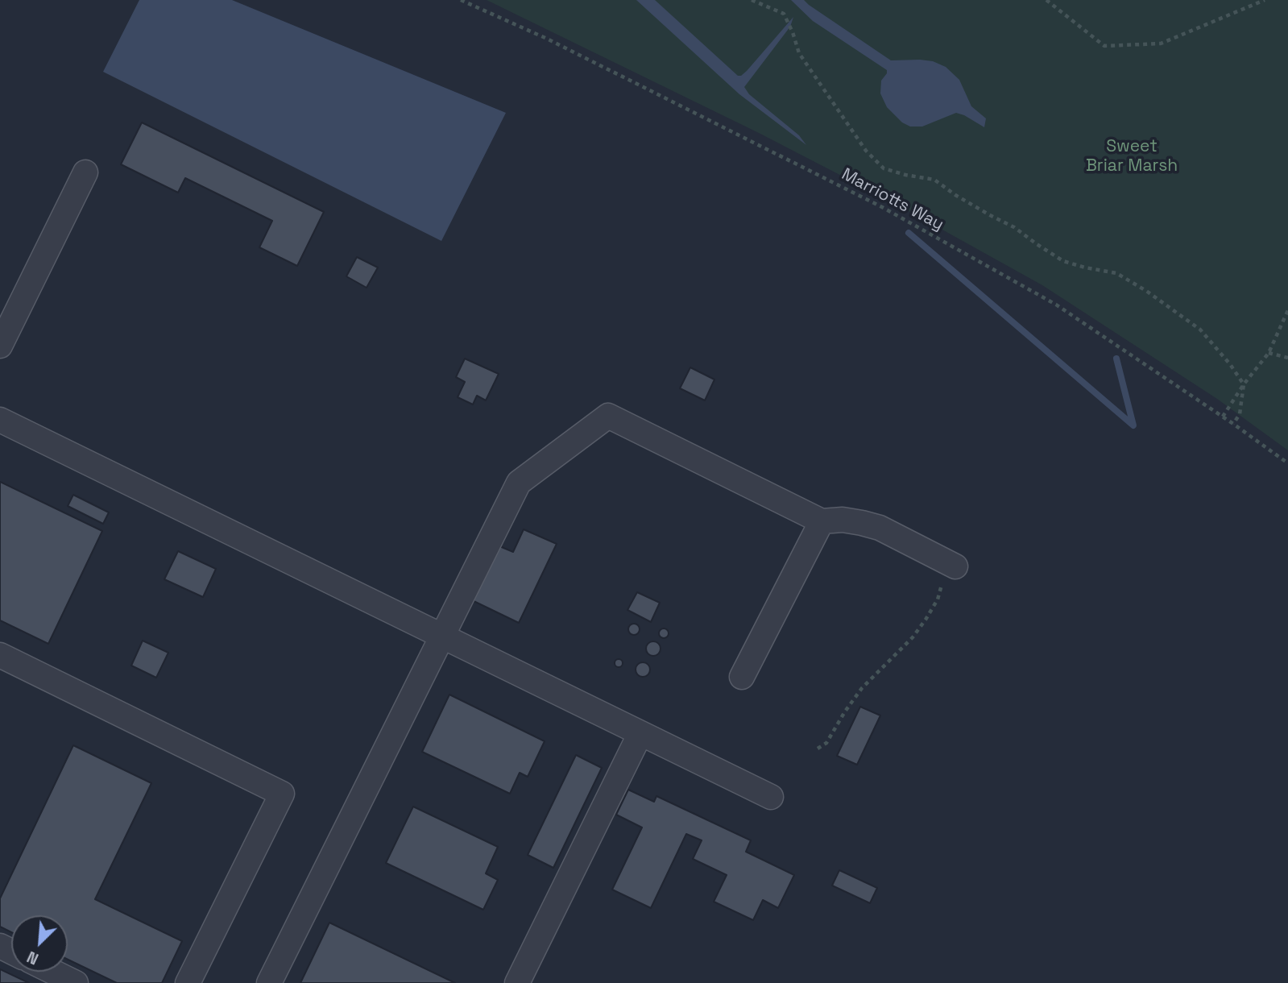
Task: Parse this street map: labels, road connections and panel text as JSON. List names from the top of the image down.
{
  "streets": {
    "path": ["Marriotts Way"]
  },
  "parks": ["Sweet Briar Marsh"],
  "north": "bottom left"
}
